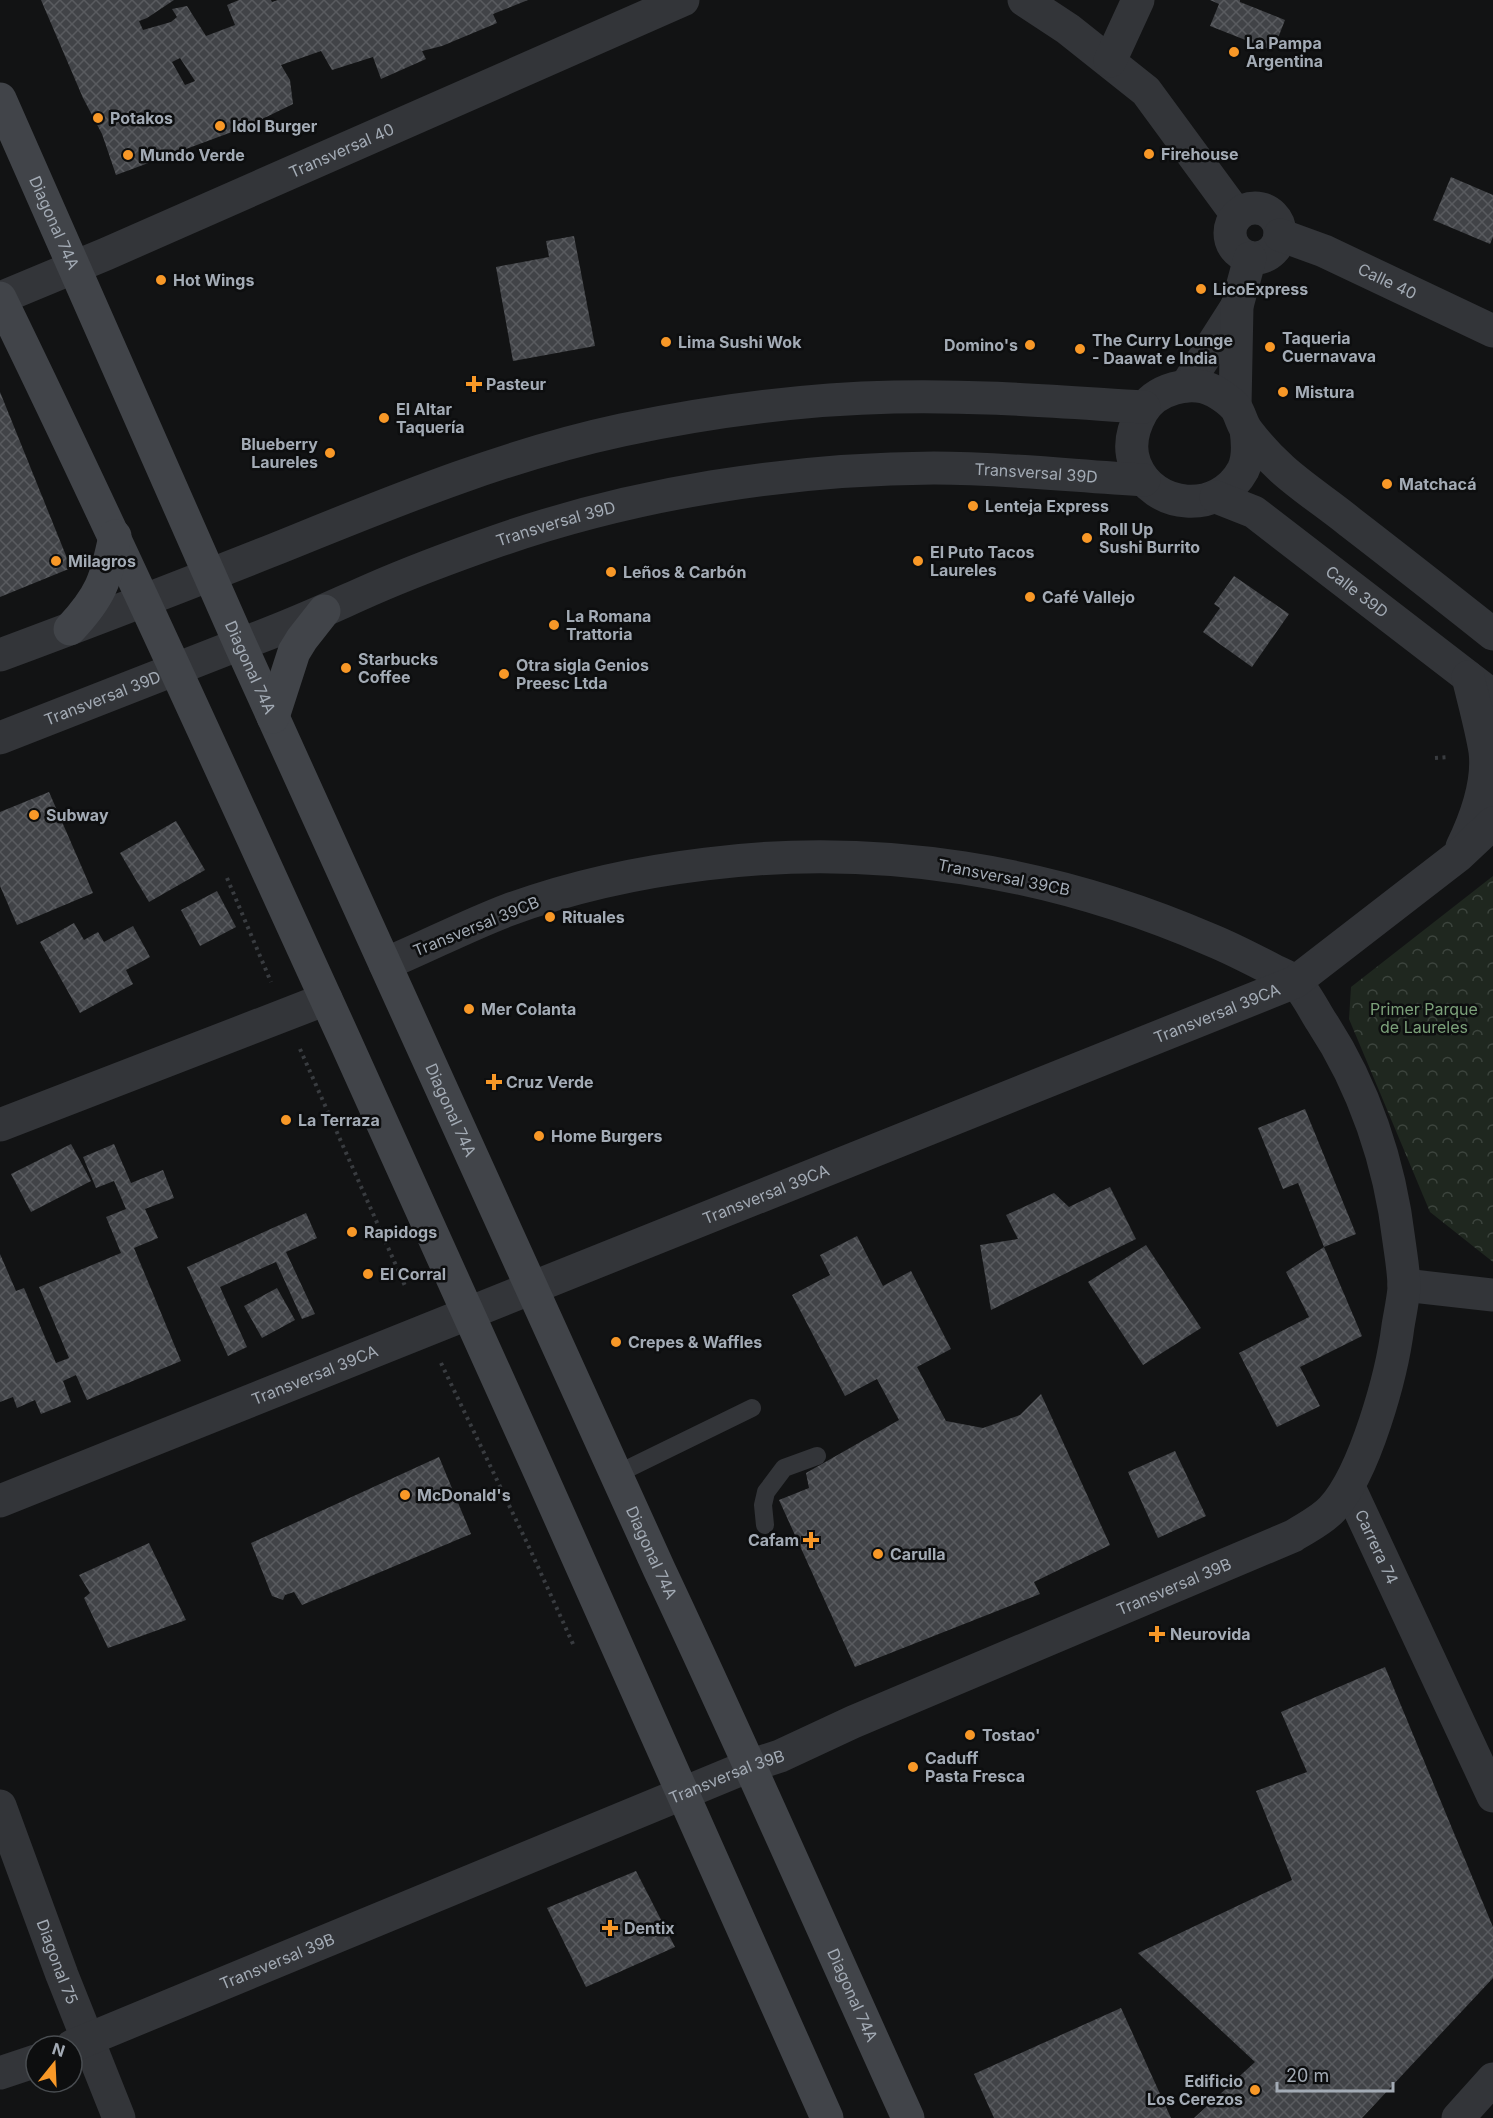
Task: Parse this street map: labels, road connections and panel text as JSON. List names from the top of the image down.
{
  "streets": {
    "main road": ["Diagonal 74A"],
    "street": [
      "Transversal 40",
      "Calle 40",
      "Transversal 39D",
      "Calle 39D",
      "Transversal 39CB",
      "Transversal 39CA",
      "Carrera 74",
      "Transversal 39B",
      "Diagonal 75"
    ]
  },
  "crossings": [
    ["Transversal 40", "Diagonal 74A"],
    ["Diagonal 74A", "Transversal 39D"],
    ["Diagonal 74A", "Transversal 39CB"],
    ["Diagonal 74A", "Transversal 39CA"],
    ["Diagonal 74A", "Transversal 39B"],
    ["Transversal 39D", "Calle 39D"],
    ["Transversal 39CB", "Transversal 39CA"],
    ["Carrera 74", "Transversal 39B"]
  ],
  "parks": ["Primer Parque de Laureles"],
  "places": {
    "other": [
      "La Pampa Argentina",
      "Potakos",
      "Idol Burger",
      "Firehouse",
      "Mundo Verde",
      "Hot Wings",
      "LicoExpress",
      "Lima Sushi Wok",
      "Domino's",
      "Taqueria Cuernavava",
      "The Curry Lounge - Daawat e India",
      "Mistura",
      "El Altar Taquería",
      "Blueberry Laureles",
      "Matchacá",
      "Lenteja Express",
      "Roll Up Sushi Burrito",
      "Milagros",
      "El Puto Tacos Laureles",
      "Leños & Carbón",
      "Café Vallejo",
      "La Romana Trattoria",
      "Starbucks Coffee",
      "Otra sigla Genios Preesc Ltda",
      "Subway",
      "Rituales",
      "Mer Colanta",
      "La Terraza",
      "Home Burgers",
      "Rapidogs",
      "El Corral",
      "Crepes & Waffles",
      "McDonald's",
      "Carulla",
      "Tostao'",
      "Caduff Pasta Fresca",
      "Edificio Los Cerezos"
    ],
    "health": [
      "Pasteur",
      "Cruz Verde",
      "Cafam",
      "Neurovida",
      "Dentix"
    ]
  },
  "scale_bar": "20 m",
  "north": "top"
}
